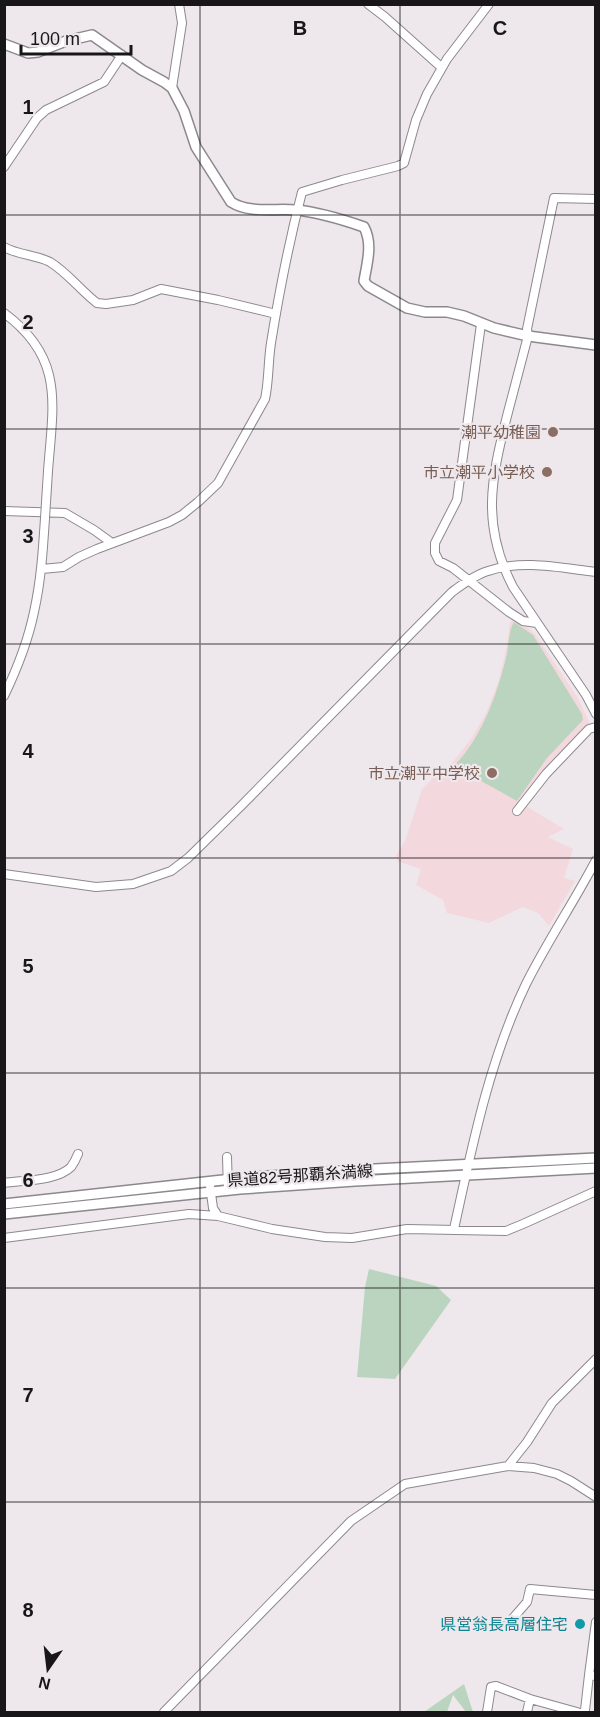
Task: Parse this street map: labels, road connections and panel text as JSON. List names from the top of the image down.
{
  "streets": {
    "main road": ["県道82号那覇糸満線"]
  },
  "places": [
    "潮平幼稚園",
    "市立潮平小学校",
    "市立潮平中学校",
    "県営翁長高層住宅"
  ],
  "scale_bar": "100 m",
  "north": "bottom",
  "grid": {
    "columns": ["B", "C"],
    "rows": [
      "1",
      "2",
      "3",
      "4",
      "5",
      "6",
      "7",
      "8"
    ]
  }
}
